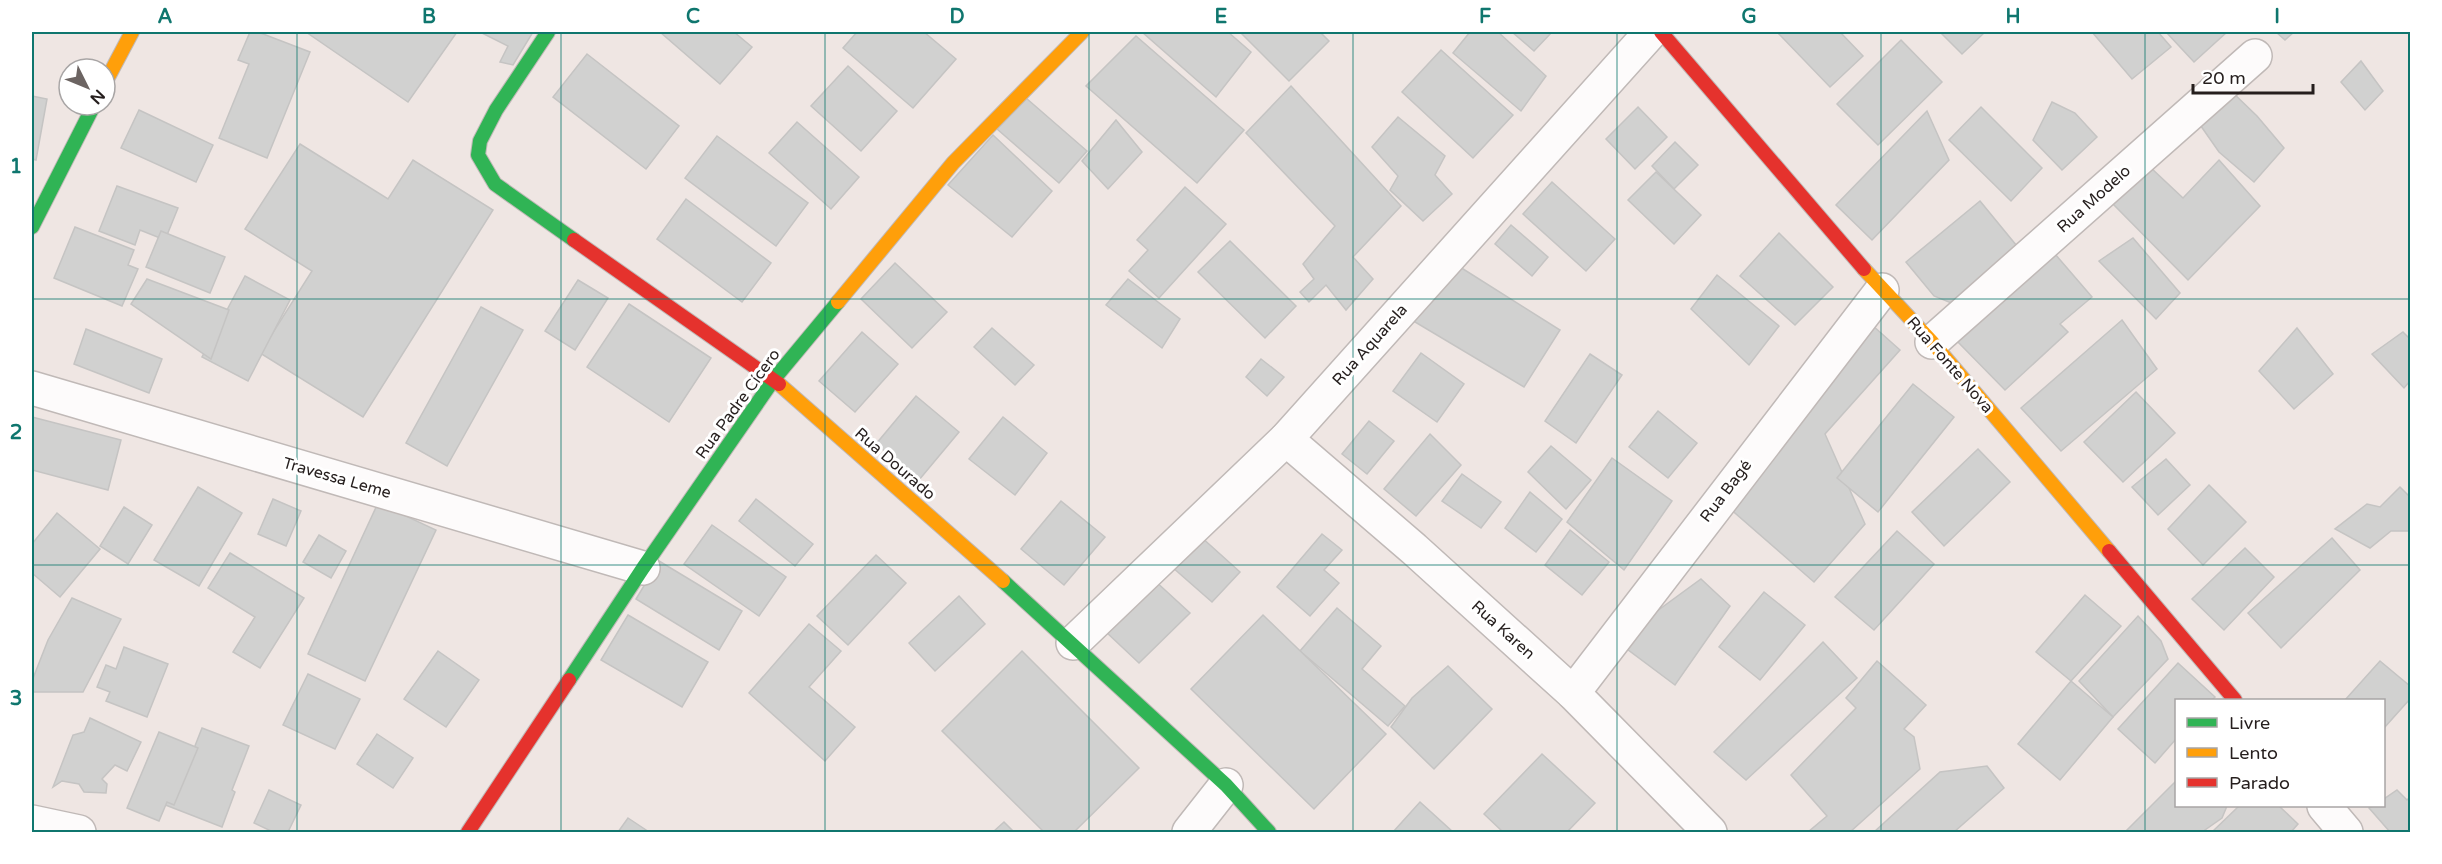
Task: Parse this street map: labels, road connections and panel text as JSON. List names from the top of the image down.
{
  "streets": {
    "street": [
      "Rua Modelo",
      "Rua Aquarela",
      "Rua Fonte Nova",
      "Rua Padre Cícero",
      "Rua Dourado",
      "Travessa Leme",
      "Rua Bagé",
      "Rua Karen"
    ]
  },
  "crossings": [
    ["Rua Modelo", "Rua Fonte Nova"],
    ["Rua Aquarela", "Rua Dourado"],
    ["Rua Aquarela", "Rua Karen"],
    ["Rua Fonte Nova", "Rua Bagé"],
    ["Rua Padre Cícero", "Rua Dourado"],
    ["Rua Padre Cícero", "Travessa Leme"],
    ["Rua Bagé", "Rua Karen"]
  ],
  "legend": ["Livre", "Lento", "Parado"],
  "scale_bar": "20 m",
  "north": "bottom right",
  "grid": {
    "columns": [
      "A",
      "B",
      "C",
      "D",
      "E",
      "F",
      "G",
      "H",
      "I"
    ],
    "rows": ["1", "2", "3"]
  }
}
